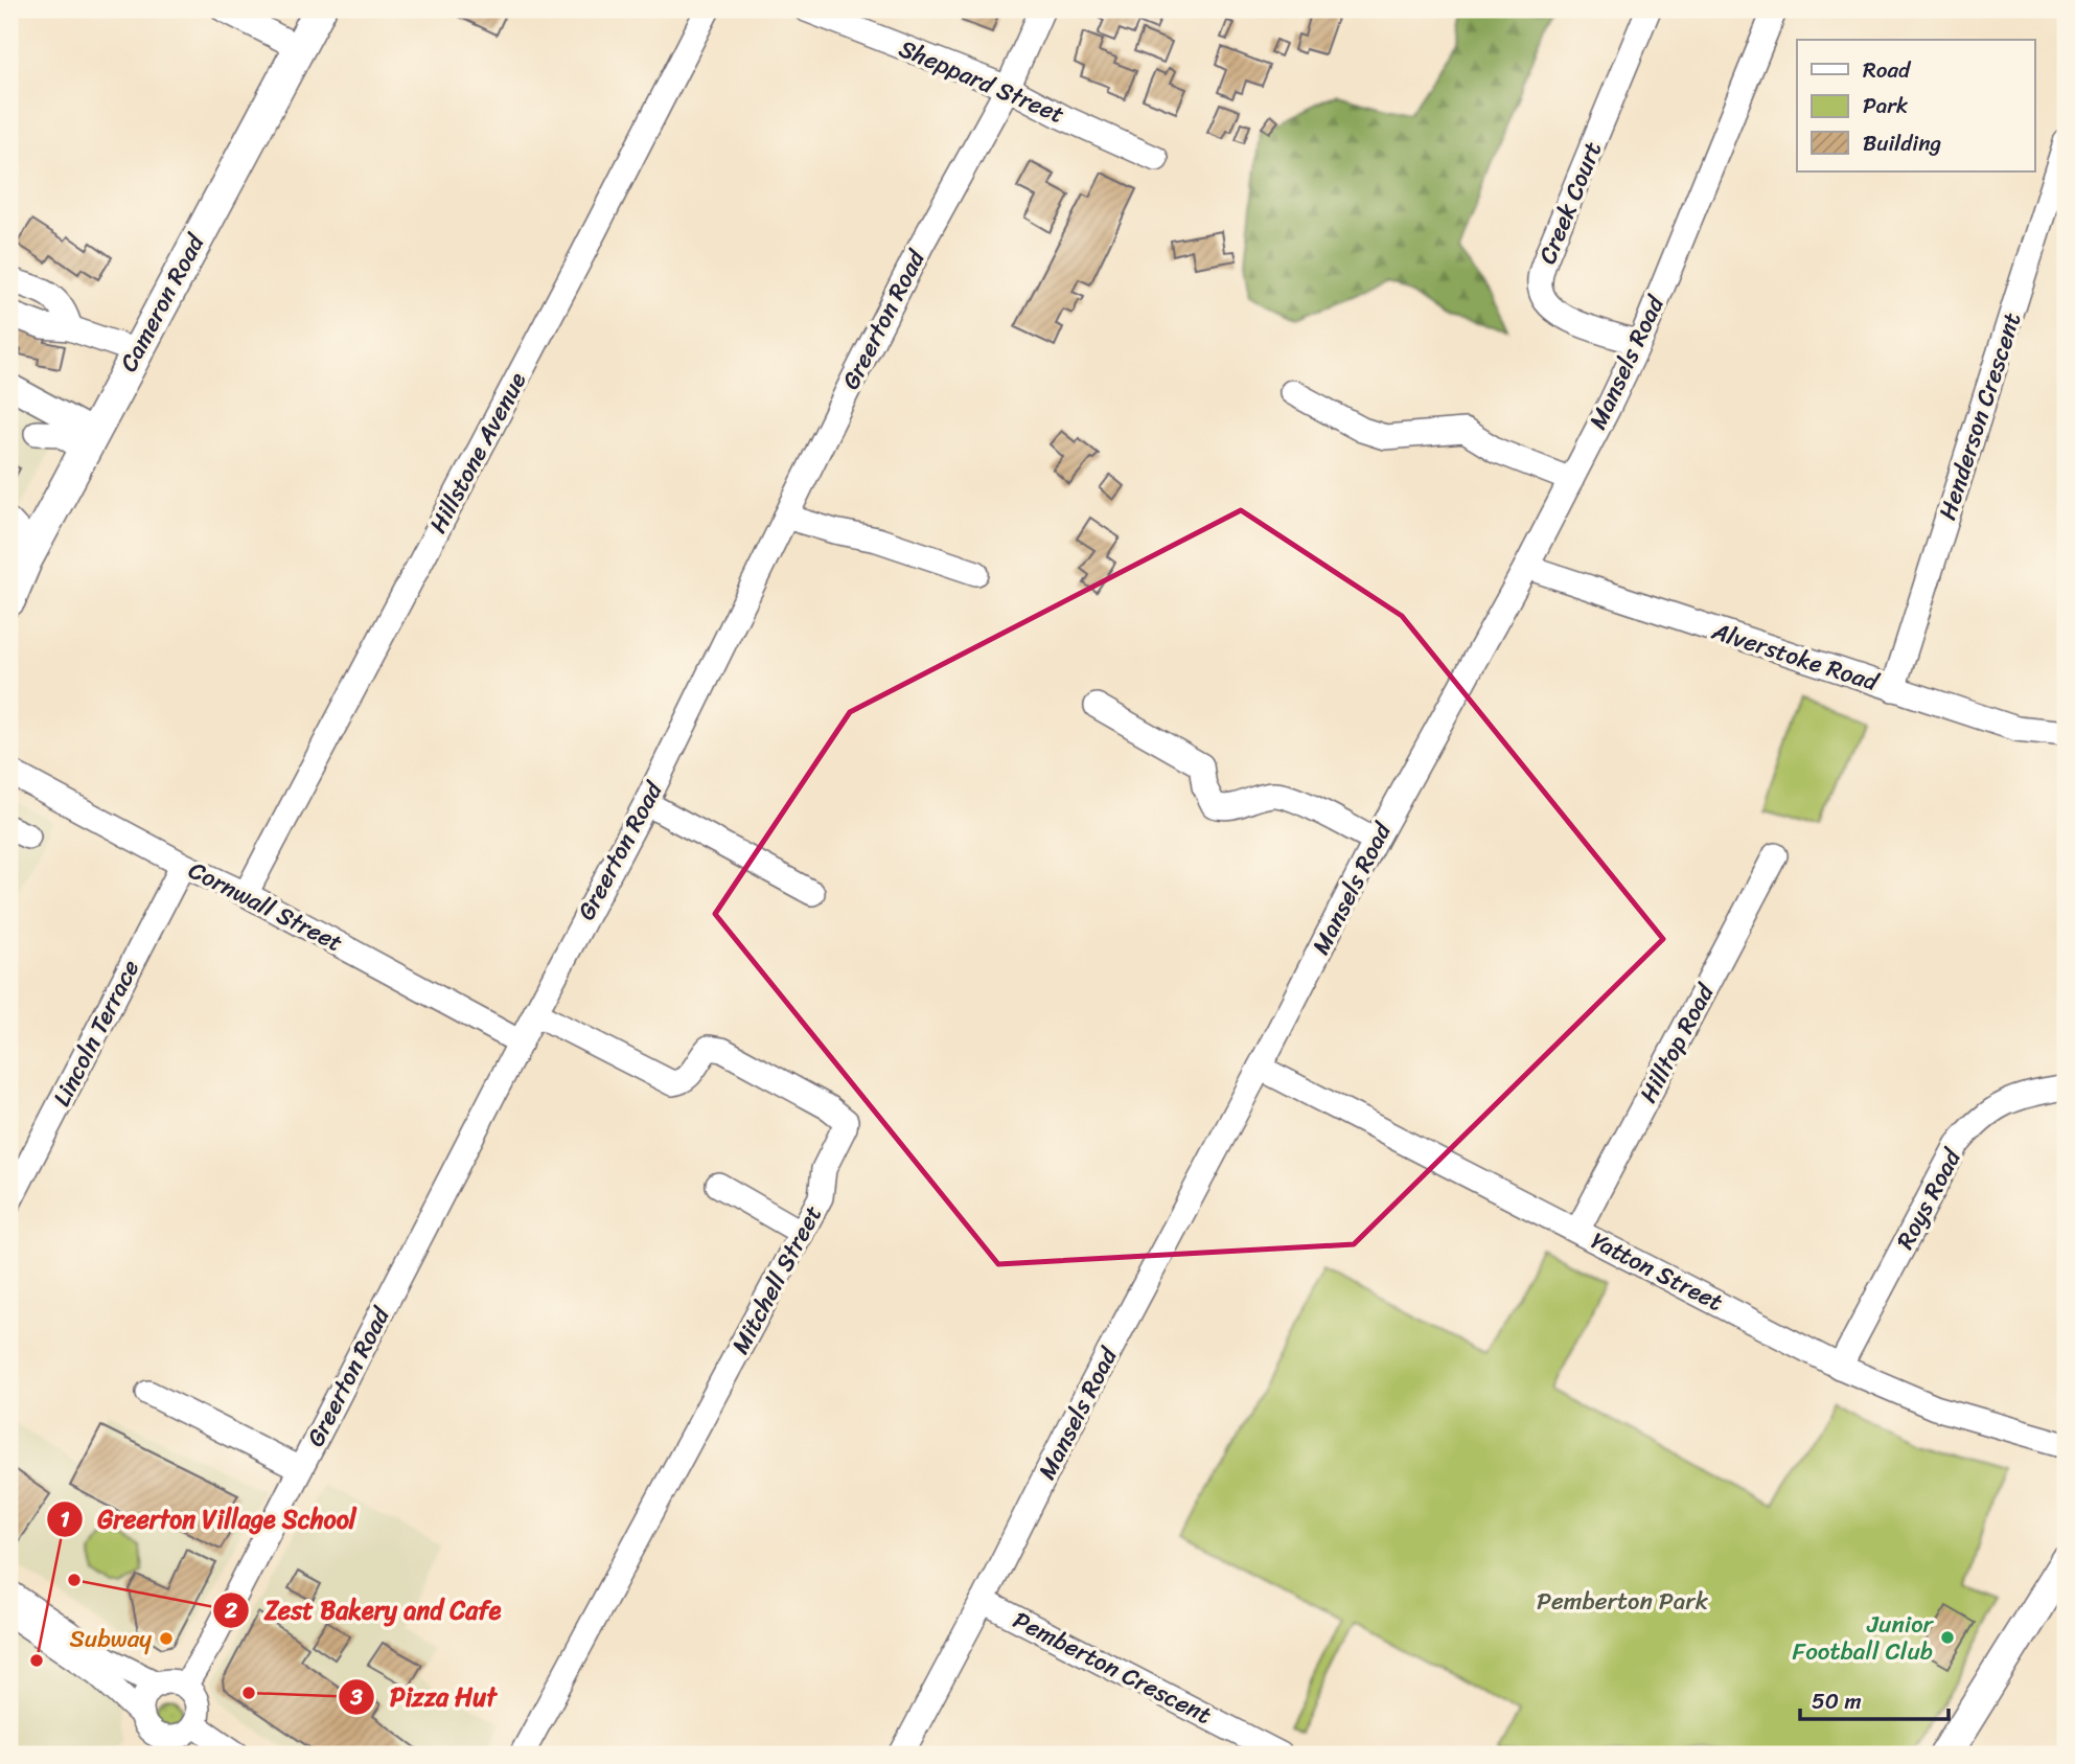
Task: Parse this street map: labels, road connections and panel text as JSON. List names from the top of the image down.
{
  "streets": {
    "main road": ["Cameron Road"],
    "street": [
      "Sheppard Street",
      "Creek Court",
      "Greerton Road",
      "Mansels Road",
      "Henderson Crescent",
      "Hillstone Avenue",
      "Alverstoke Road",
      "Cornwall Street",
      "Lincoln Terrace",
      "Hilltop Road",
      "Roys Road",
      "Yatton Street",
      "Mitchell Street",
      "Pemberton Crescent"
    ]
  },
  "crossings": [
    ["Sheppard Street", "Greerton Road"],
    ["Creek Court", "Mansels Road"],
    ["Greerton Road", "Cornwall Street"],
    ["Greerton Road", "Mitchell Street"],
    ["Mansels Road", "Alverstoke Road"],
    ["Mansels Road", "Yatton Street"],
    ["Mansels Road", "Pemberton Crescent"],
    ["Henderson Crescent", "Alverstoke Road"],
    ["Hillstone Avenue", "Cornwall Street"],
    ["Cornwall Street", "Lincoln Terrace"],
    ["Hilltop Road", "Yatton Street"],
    ["Roys Road", "Yatton Street"]
  ],
  "parks": ["Pemberton Park"],
  "places": [
    "Zest Bakery and Cafe",
    "Junior Football Club",
    "Subway",
    "Greerton Village School",
    "Pizza Hut"
  ],
  "legend": ["Road", "Park", "Building"],
  "scale_bar": "50 m"
}
